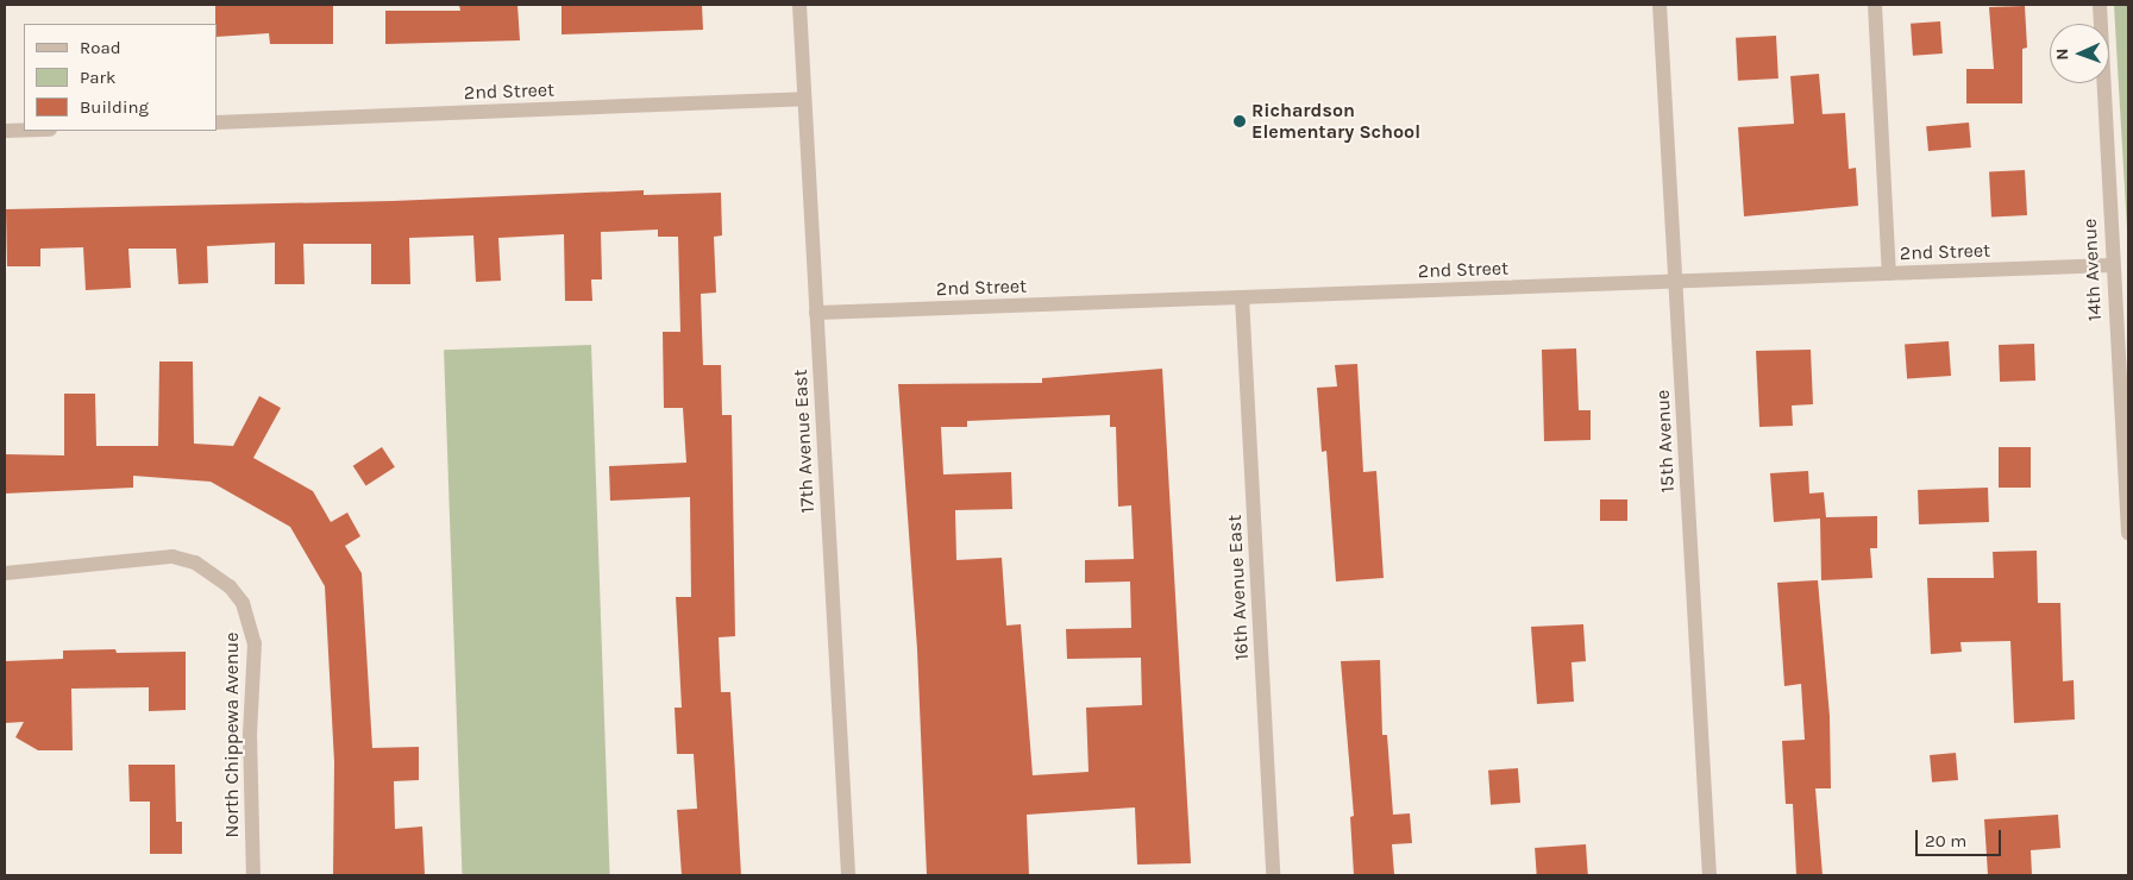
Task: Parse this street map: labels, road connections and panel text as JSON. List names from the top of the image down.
{
  "streets": {
    "street": [
      "2nd Street",
      "14th Avenue",
      "17th Avenue East",
      "15th Avenue",
      "16th Avenue East",
      "North Chippewa Avenue"
    ]
  },
  "crossings": [
    ["2nd Street", "14th Avenue"],
    ["2nd Street", "17th Avenue East"],
    ["2nd Street", "15th Avenue"],
    ["2nd Street", "16th Avenue East"]
  ],
  "places": ["Richardson Elementary School"],
  "legend": ["Road", "Park", "Building"],
  "scale_bar": "20 m",
  "north": "left"
}
